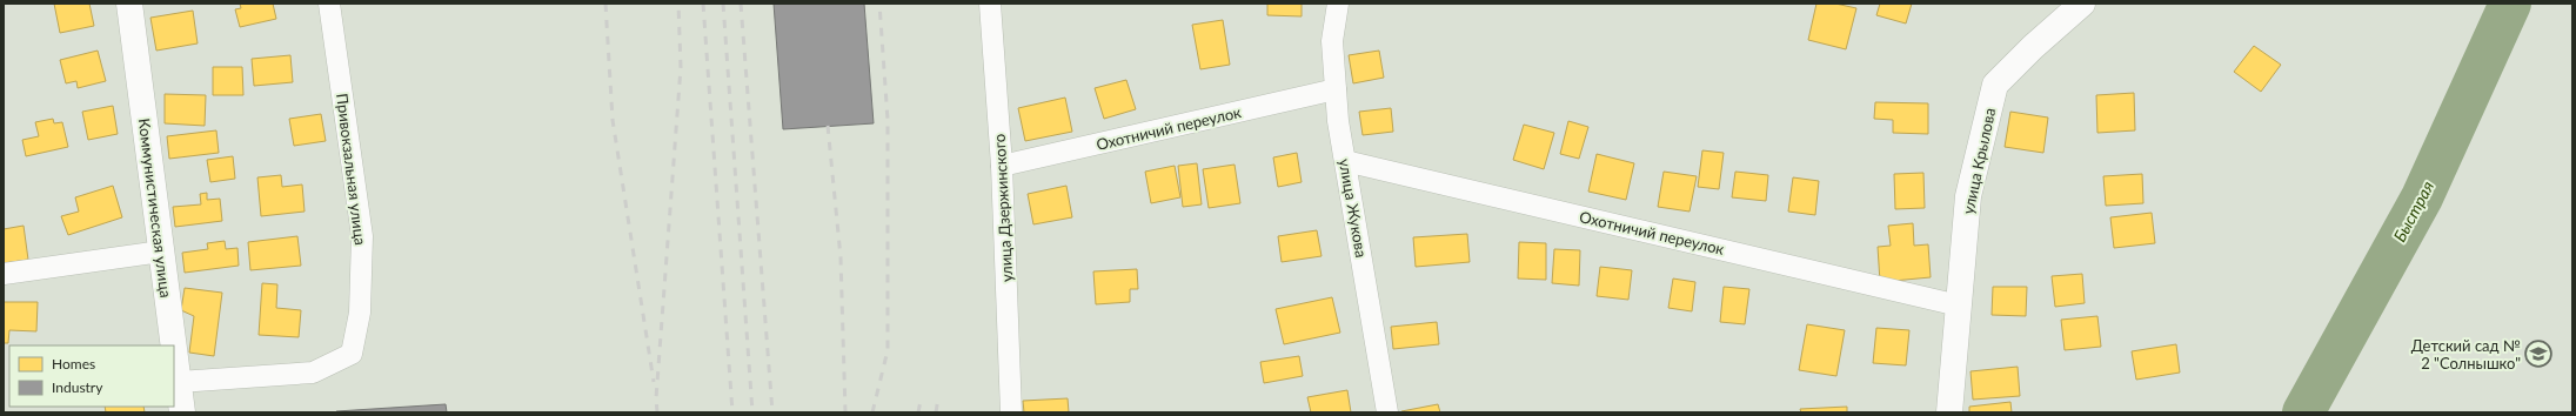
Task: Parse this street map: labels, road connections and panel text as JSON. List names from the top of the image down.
{
  "streets": {
    "street": [
      "Охотничий переулок",
      "улица Крылова",
      "Привокзальная улица",
      "Коммунистическая улица",
      "улица Дзержинского",
      "улица Жукова"
    ]
  },
  "crossings": [
    ["Охотничий переулок", "улица Крылова"],
    ["Охотничий переулок", "улица Дзержинского"],
    ["Охотничий переулок", "улица Жукова"],
    ["Привокзальная улица", "Коммунистическая улица"]
  ],
  "water": ["Быстрая"],
  "places": {
    "school or university": ["Детский сад № 2 \"Солнышко\""]
  },
  "legend": ["Homes", "Industry"]
}
